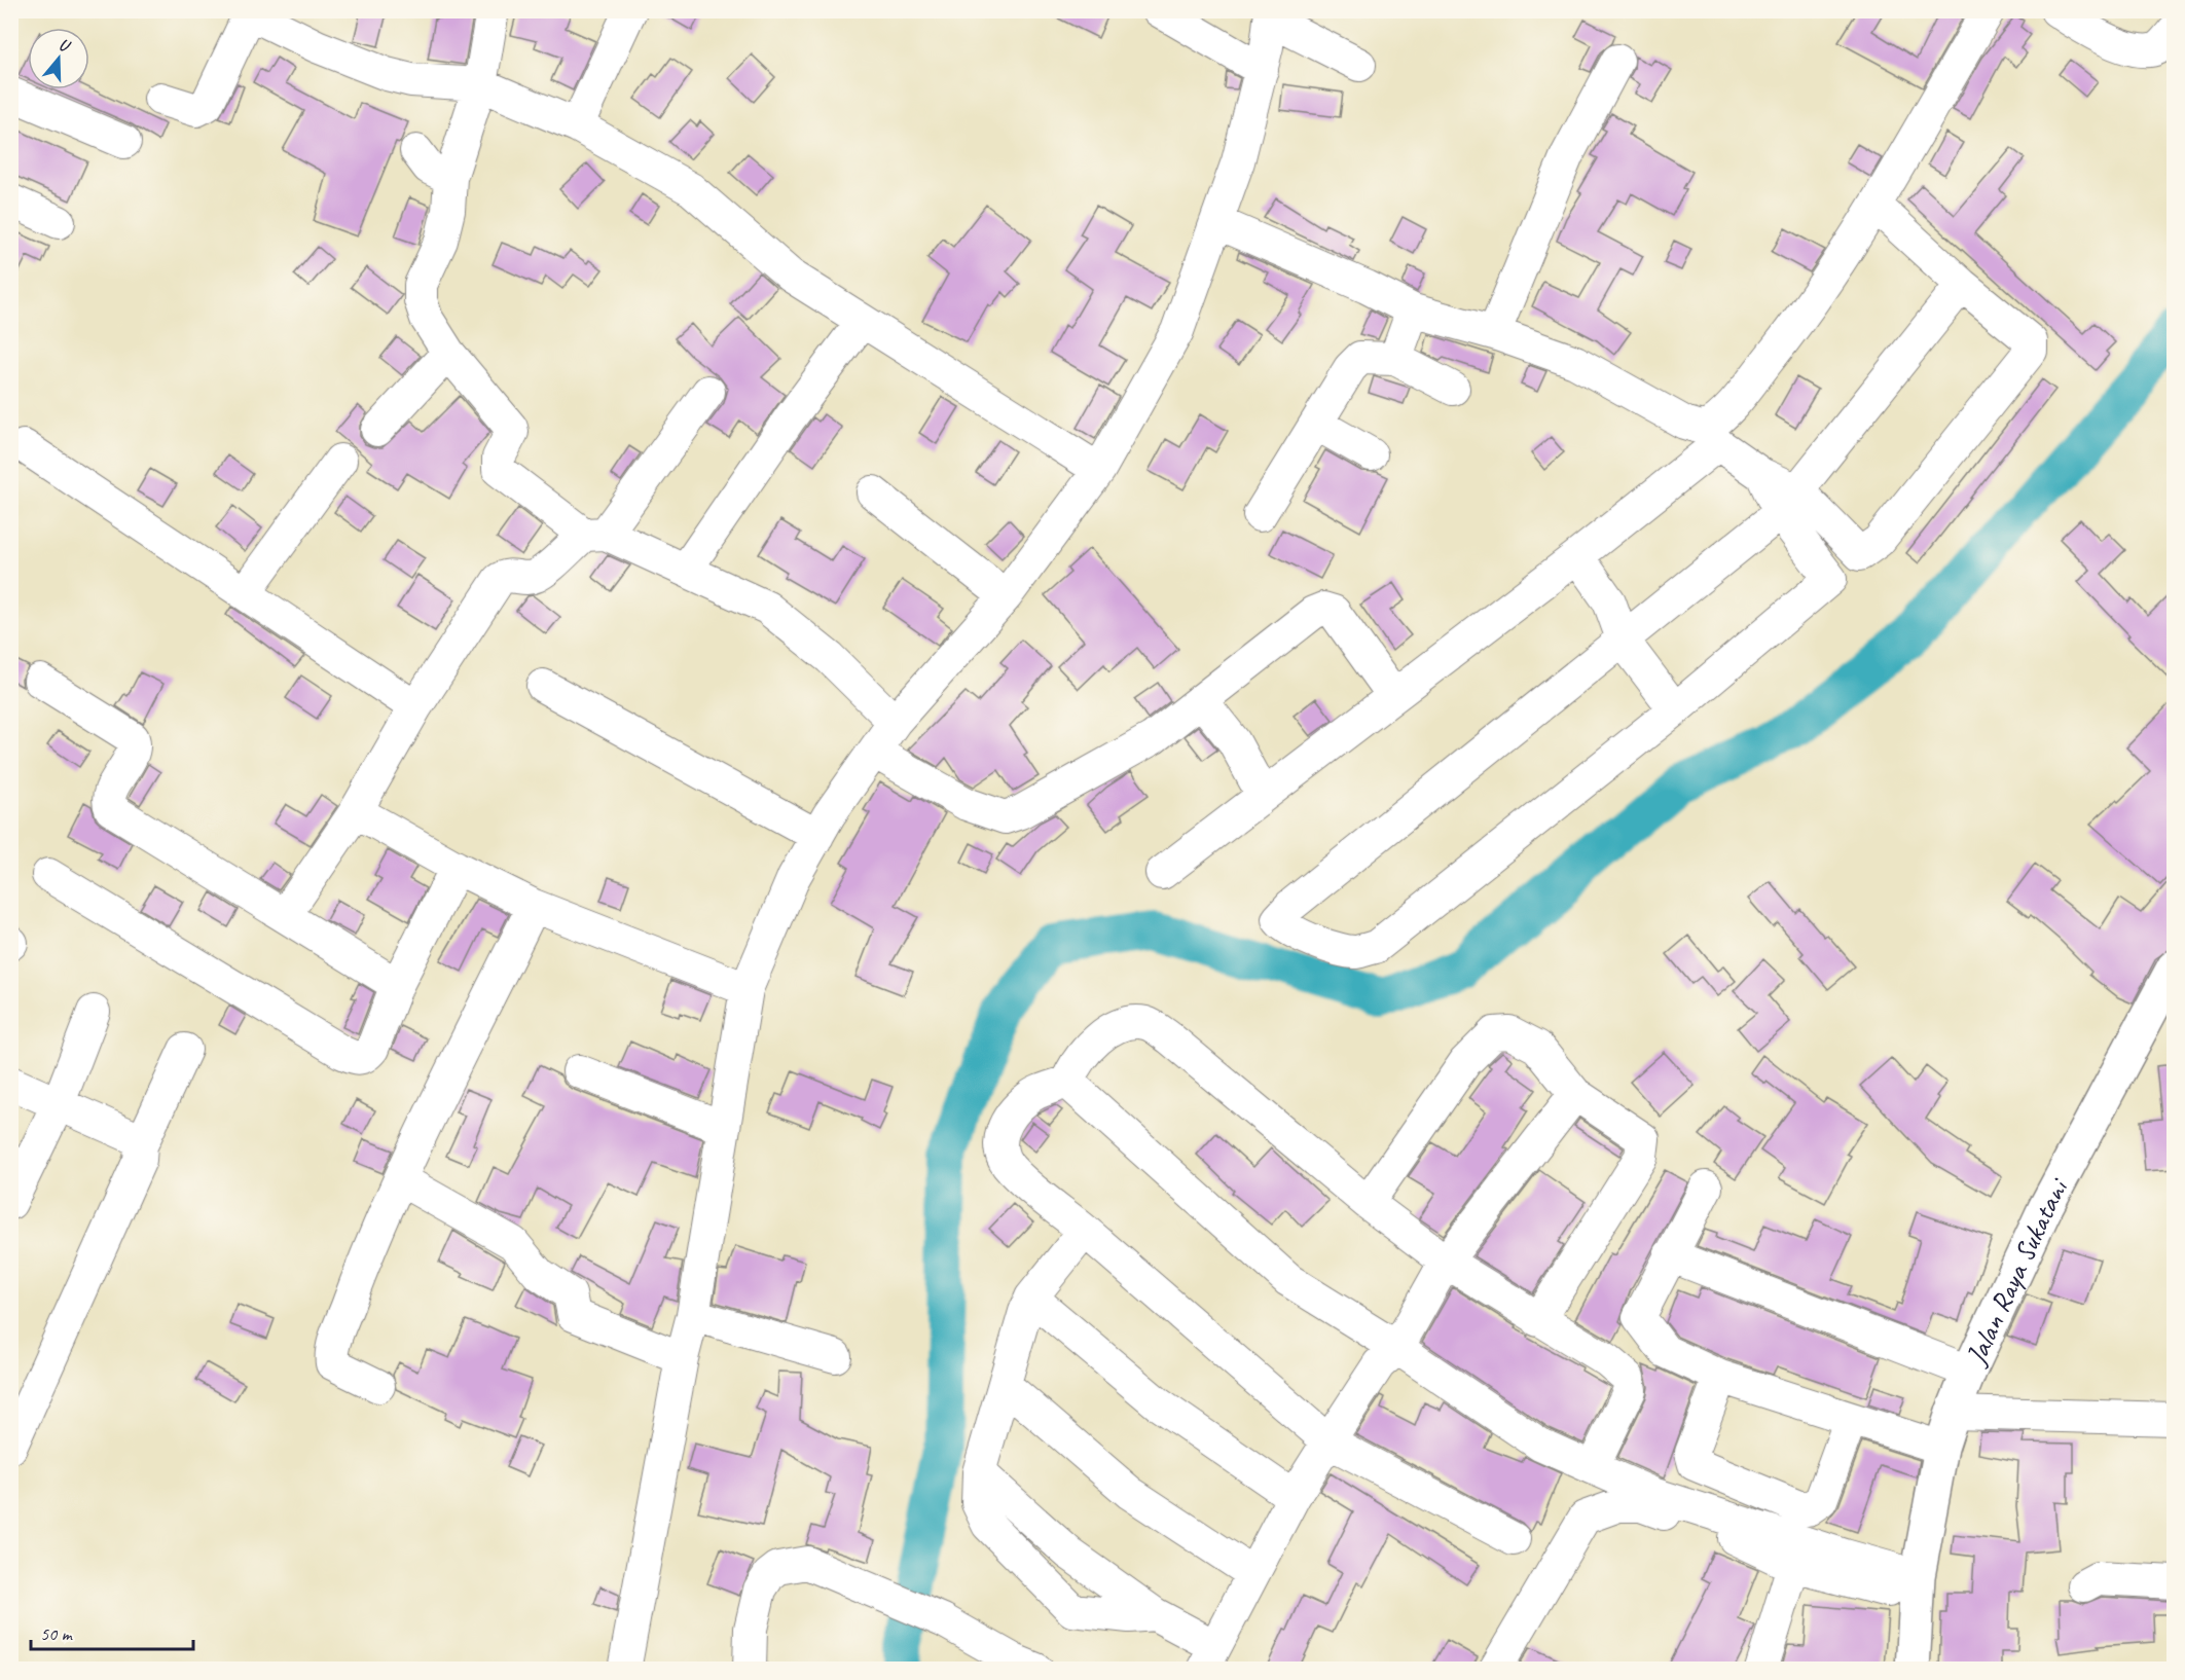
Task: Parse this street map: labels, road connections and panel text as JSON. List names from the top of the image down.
{
  "streets": {
    "main road": ["Jalan Raya Sukatani"]
  },
  "scale_bar": "50 m",
  "north": "top"
}
